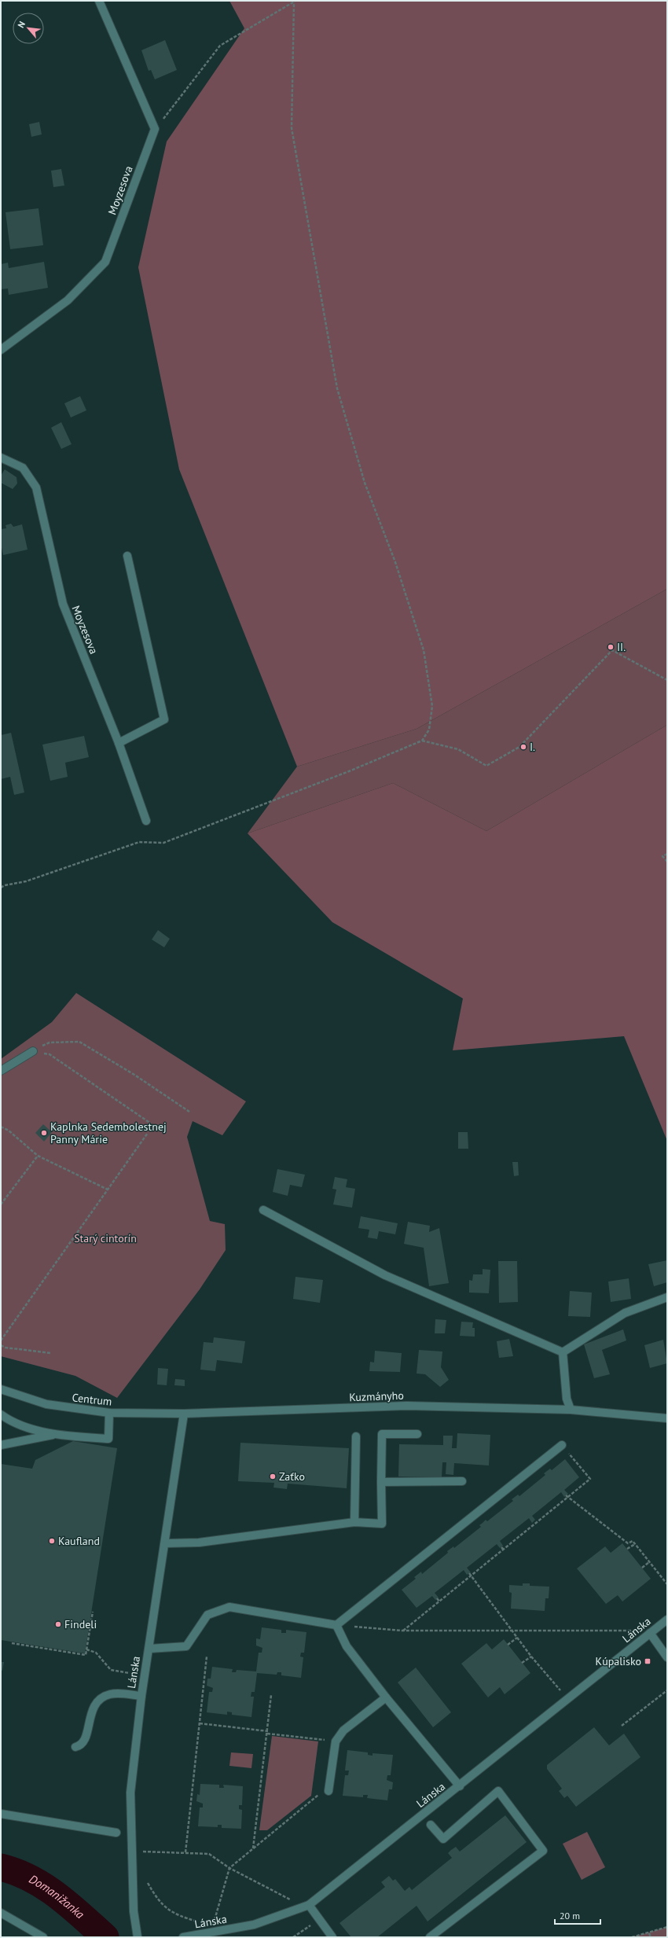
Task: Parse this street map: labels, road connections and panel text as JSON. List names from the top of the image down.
{
  "streets": {
    "street": [
      "Moyzesova",
      "Kuzmányho",
      "Centrum",
      "Lánska"
    ]
  },
  "crossings": [
    ["Kuzmányho", "Centrum"],
    ["Kuzmányho", "Lánska"],
    ["Centrum", "Lánska"]
  ],
  "water": ["Domanižanka"],
  "parks": ["Starý cintorín"],
  "places": {
    "other": [
      "II.",
      "I.",
      "Kaplnka Sedembolestnej Panny Márie",
      "Zaťko",
      "Kaufland",
      "Findeli"
    ],
    "transit": ["Kúpalisko"]
  },
  "scale_bar": "20 m",
  "north": "top left"
}
